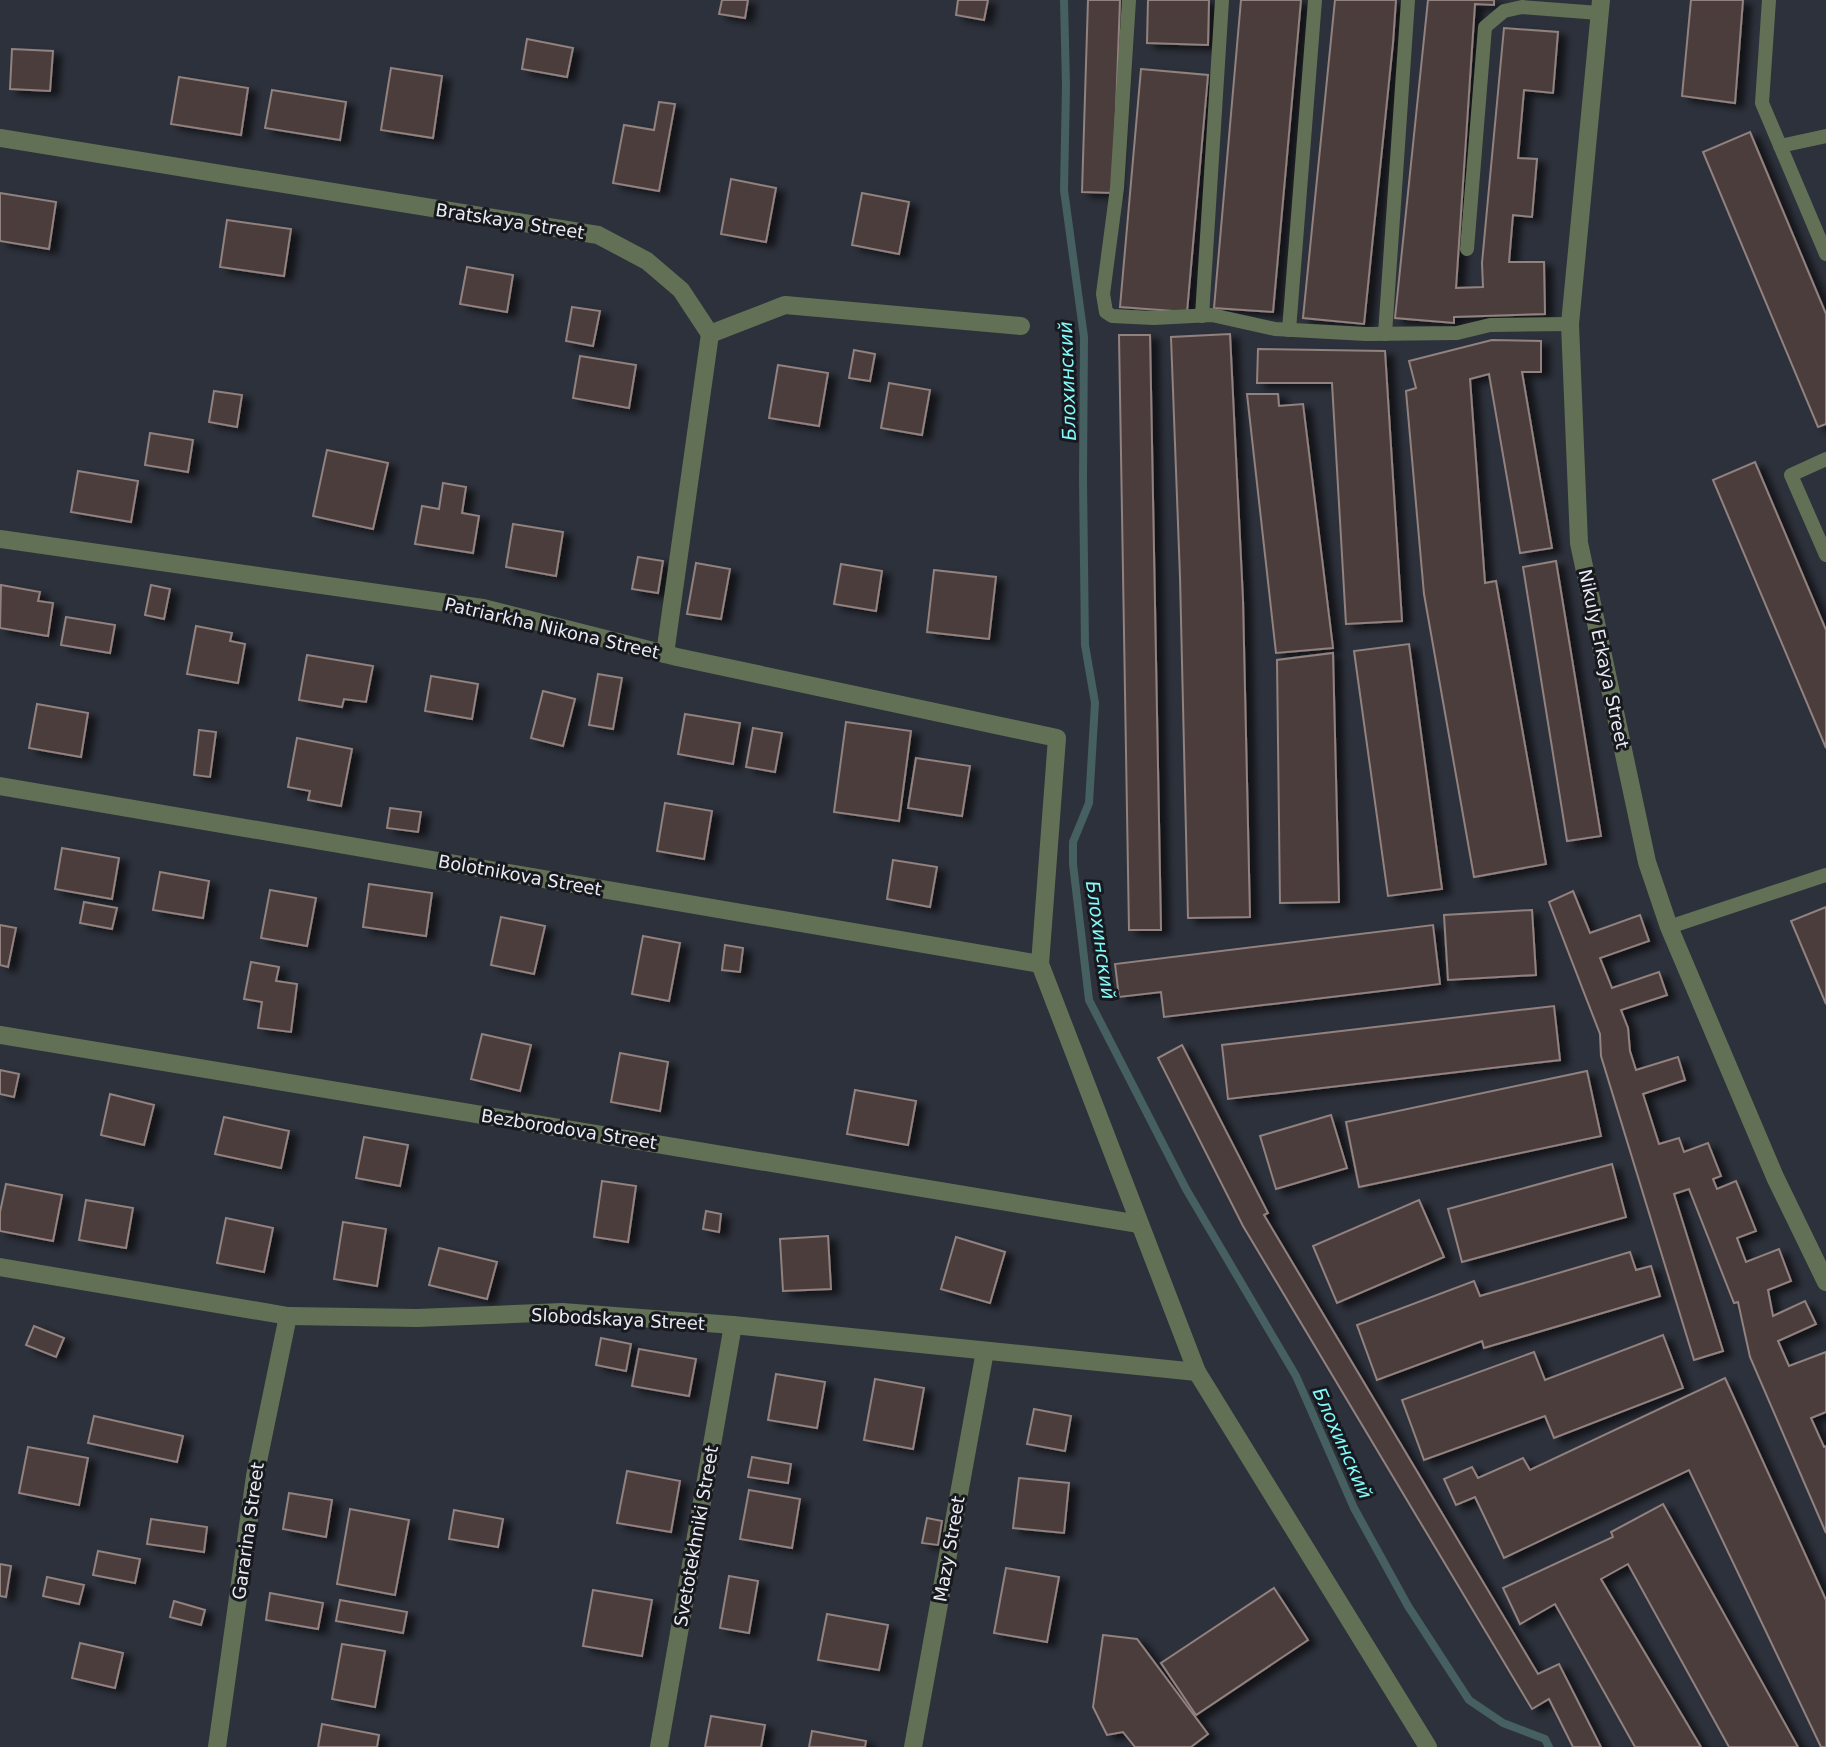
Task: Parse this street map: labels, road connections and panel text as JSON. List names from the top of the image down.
{
  "streets": {
    "street": [
      "Bratskaya Street",
      "Patriarkha Nikona Street",
      "Nikuly Erkaya Street",
      "Bolotnikova Street",
      "Bezborodova Street",
      "Slobodskaya Street",
      "Gararina Street",
      "Svetotekhniki Street",
      "Mazy Street"
    ]
  },
  "crossings": [
    ["Patriarkha Nikona Street", "Bolotnikova Street"],
    ["Slobodskaya Street", "Gararina Street"],
    ["Slobodskaya Street", "Svetotekhniki Street"],
    ["Slobodskaya Street", "Mazy Street"]
  ],
  "water": ["Блохинский"]
}
